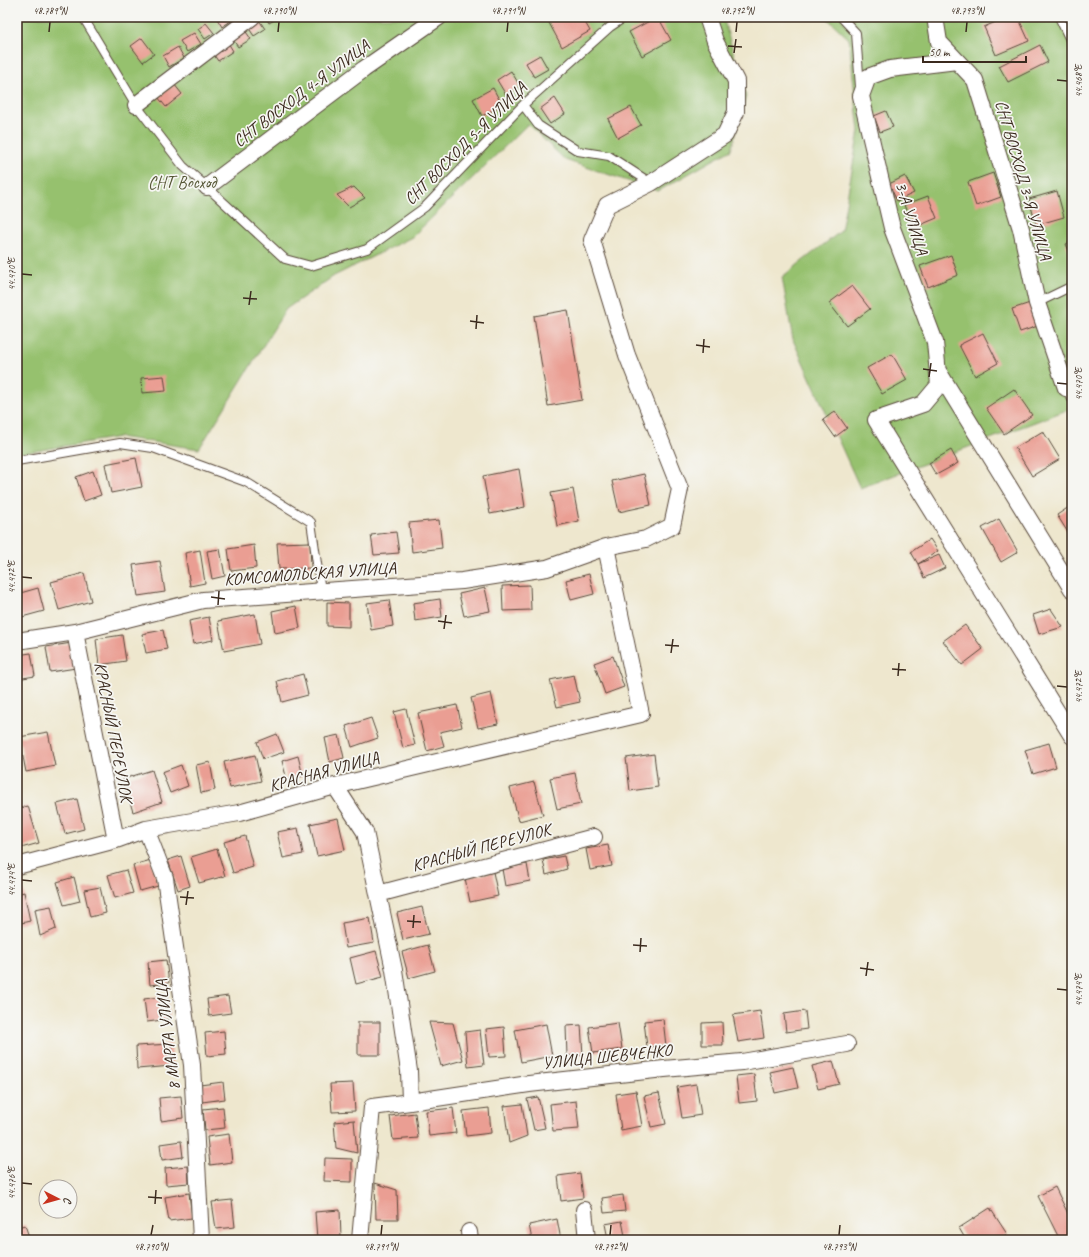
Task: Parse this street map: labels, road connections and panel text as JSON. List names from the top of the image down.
{
  "streets": {
    "street": [
      "СНТ ВОСХОД 4-Я УЛИЦА",
      "СНТ ВОСХОД 3-Я УЛИЦА",
      "3-А УЛИЦА",
      "КОМСОМОЛЬСКАЯ УЛИЦА",
      "КРАСНЫЙ ПЕРЕУЛОК",
      "КРАСНАЯ УЛИЦА",
      "8 МАРТА УЛИЦА",
      "УЛИЦА ШЕВЧЕНКО"
    ],
    "lane": ["СНТ ВОСХОД 5-Я УЛИЦА"]
  },
  "crossings": [
    ["СНТ ВОСХОД 4-Я УЛИЦА", "СНТ ВОСХОД 5-Я УЛИЦА"],
    ["КОМСОМОЛЬСКАЯ УЛИЦА", "КРАСНЫЙ ПЕРЕУЛОК"],
    ["КОМСОМОЛЬСКАЯ УЛИЦА", "КРАСНАЯ УЛИЦА"],
    ["КРАСНЫЙ ПЕРЕУЛОК", "КРАСНАЯ УЛИЦА"],
    ["КРАСНАЯ УЛИЦА", "8 МАРТА УЛИЦА"]
  ],
  "parks": ["СНТ Восход"],
  "scale_bar": "50 m",
  "north": "right",
  "coordinates": [
    "48.789°N",
    "48.790°N",
    "48.791°N",
    "48.792°N",
    "48.793°N",
    "44.468°E",
    "44.470°E",
    "44.472°E",
    "44.474°E",
    "44.476°E"
  ]
}
